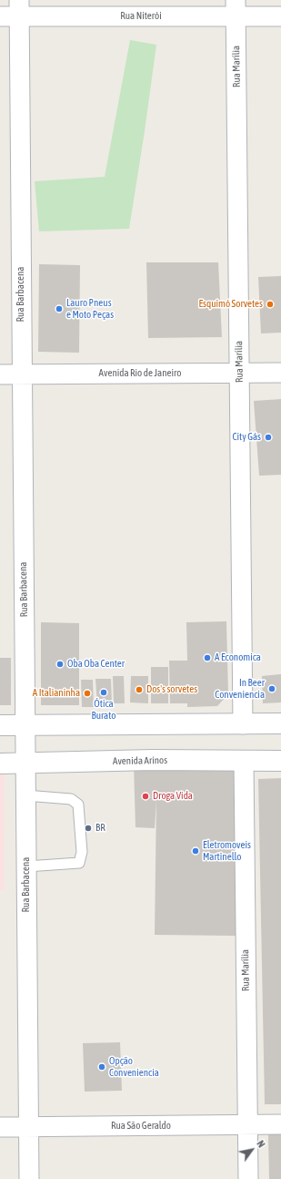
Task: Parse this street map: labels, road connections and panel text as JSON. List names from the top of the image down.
{
  "streets": {
    "main road": ["Avenida Arinos"],
    "street": [
      "Rua Niterói",
      "Rua Marília",
      "Rua Barbacena",
      "Avenida Rio de Janeiro",
      "Rua São Geraldo"
    ]
  },
  "crossings": [
    ["Rua Niterói", "Rua Marília"],
    ["Rua Niterói", "Rua Barbacena"],
    ["Rua Marília", "Avenida Rio de Janeiro"],
    ["Rua Marília", "Avenida Arinos"],
    ["Rua Marília", "Rua São Geraldo"],
    ["Rua Barbacena", "Avenida Rio de Janeiro"],
    ["Rua Barbacena", "Avenida Arinos"],
    ["Rua Barbacena", "Rua São Geraldo"]
  ],
  "places": [
    "Esquimó Sorvetes",
    "Lauro Pneus e Moto Peças",
    "City Gás",
    "A Economica",
    "Oba Oba Center",
    "In Beer Conveniencia",
    "Dos's sorvetes",
    "Ótica Burato",
    "A Italianinha",
    "Droga Vida",
    "BR",
    "Eletromoveis Martinello",
    "Opção Conveniencia"
  ],
  "north": "top right"
}
